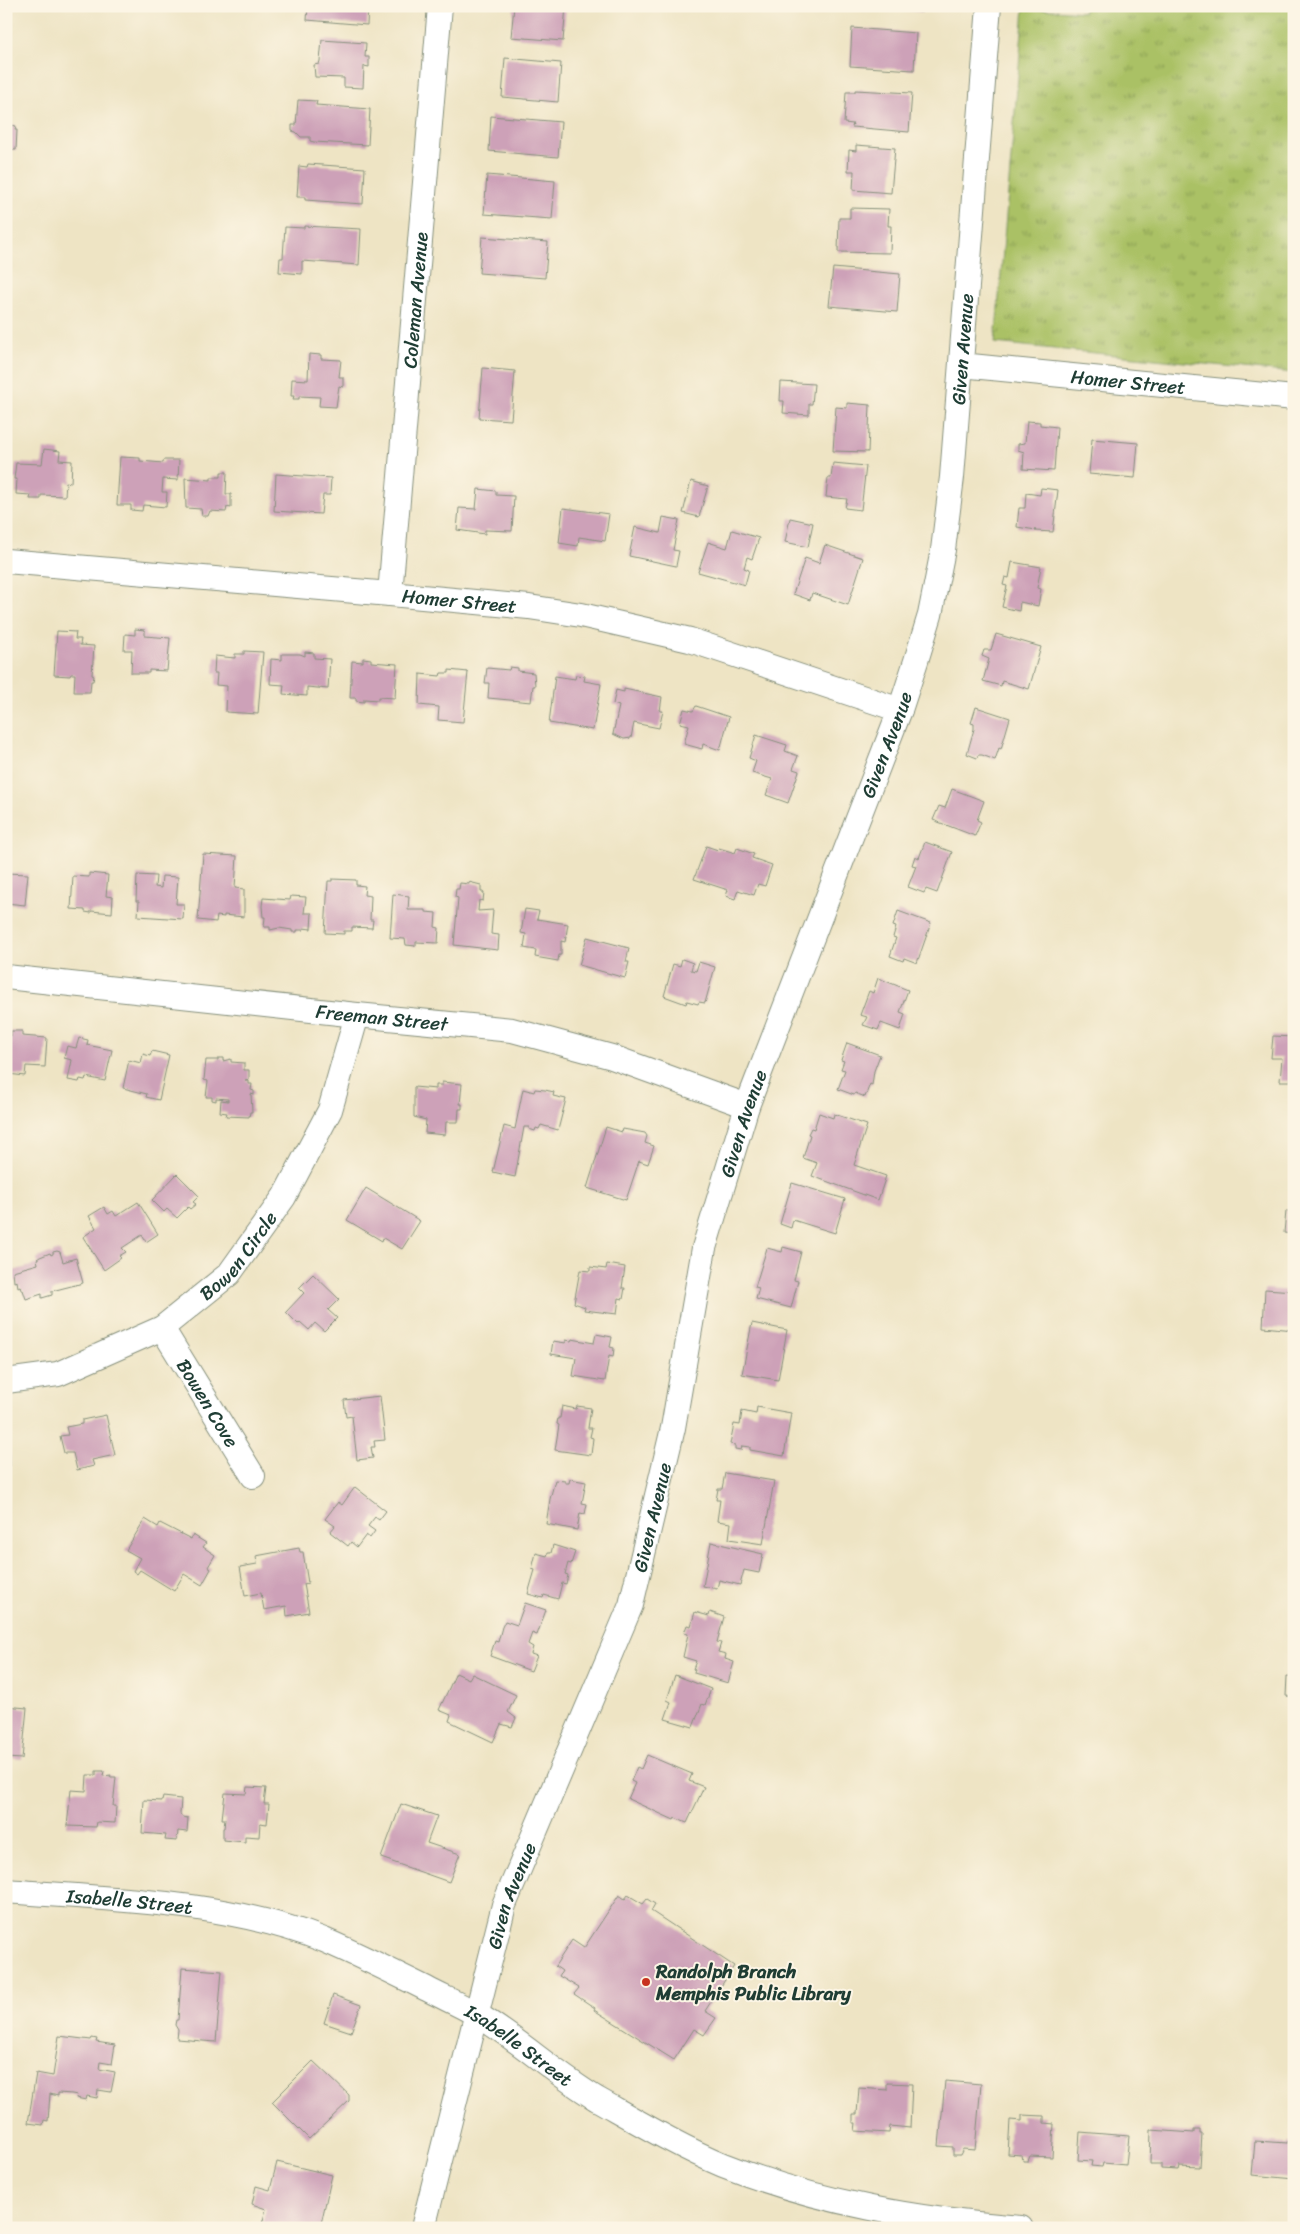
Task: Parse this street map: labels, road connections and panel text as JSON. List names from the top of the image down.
{
  "streets": {
    "street": [
      "Coleman Avenue",
      "Given Avenue",
      "Homer Street",
      "Freeman Street",
      "Bowen Circle",
      "Bowen Cove",
      "Isabelle Street"
    ]
  },
  "crossings": [
    ["Coleman Avenue", "Homer Street"],
    ["Given Avenue", "Homer Street"],
    ["Given Avenue", "Freeman Street"],
    ["Given Avenue", "Isabelle Street"],
    ["Freeman Street", "Bowen Circle"],
    ["Bowen Circle", "Bowen Cove"]
  ],
  "places": ["Randolph Branch Memphis Public Library"]
}
